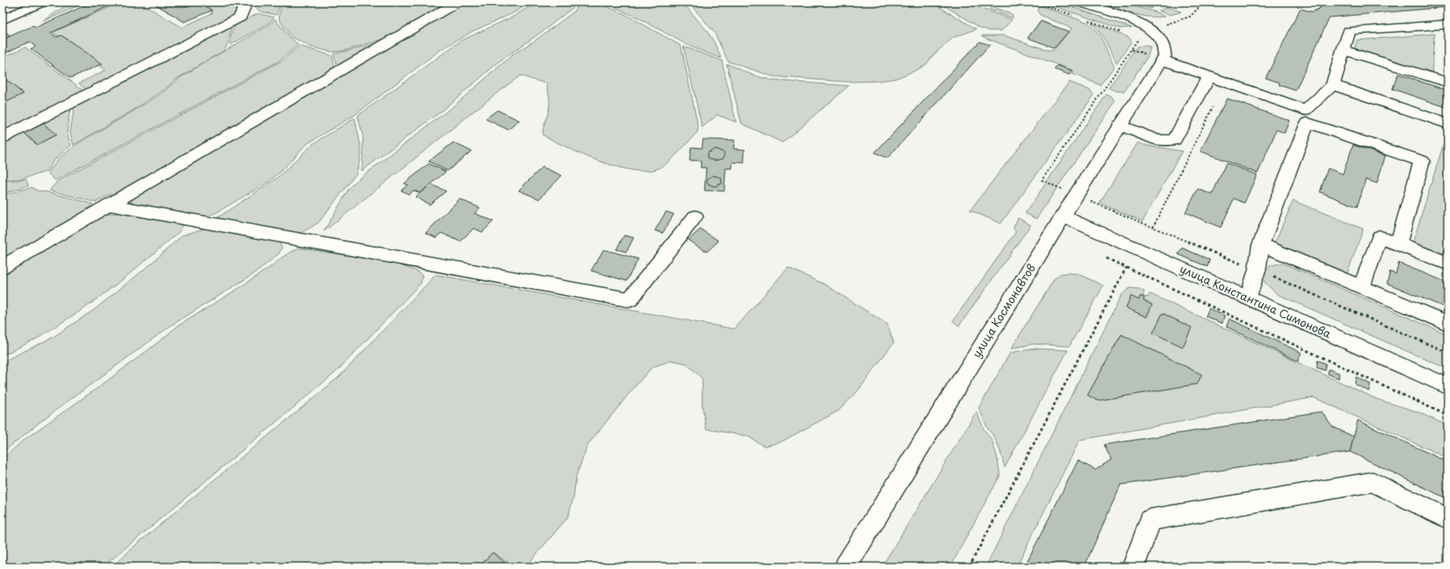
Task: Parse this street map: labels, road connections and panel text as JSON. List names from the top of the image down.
{
  "streets": {
    "main road": ["улица Константина Симонова", "улица Космонавтов"]
  },
  "crossings": [
    ["улица Константина Симонова", "улица Космонавтов"]
  ]
}
